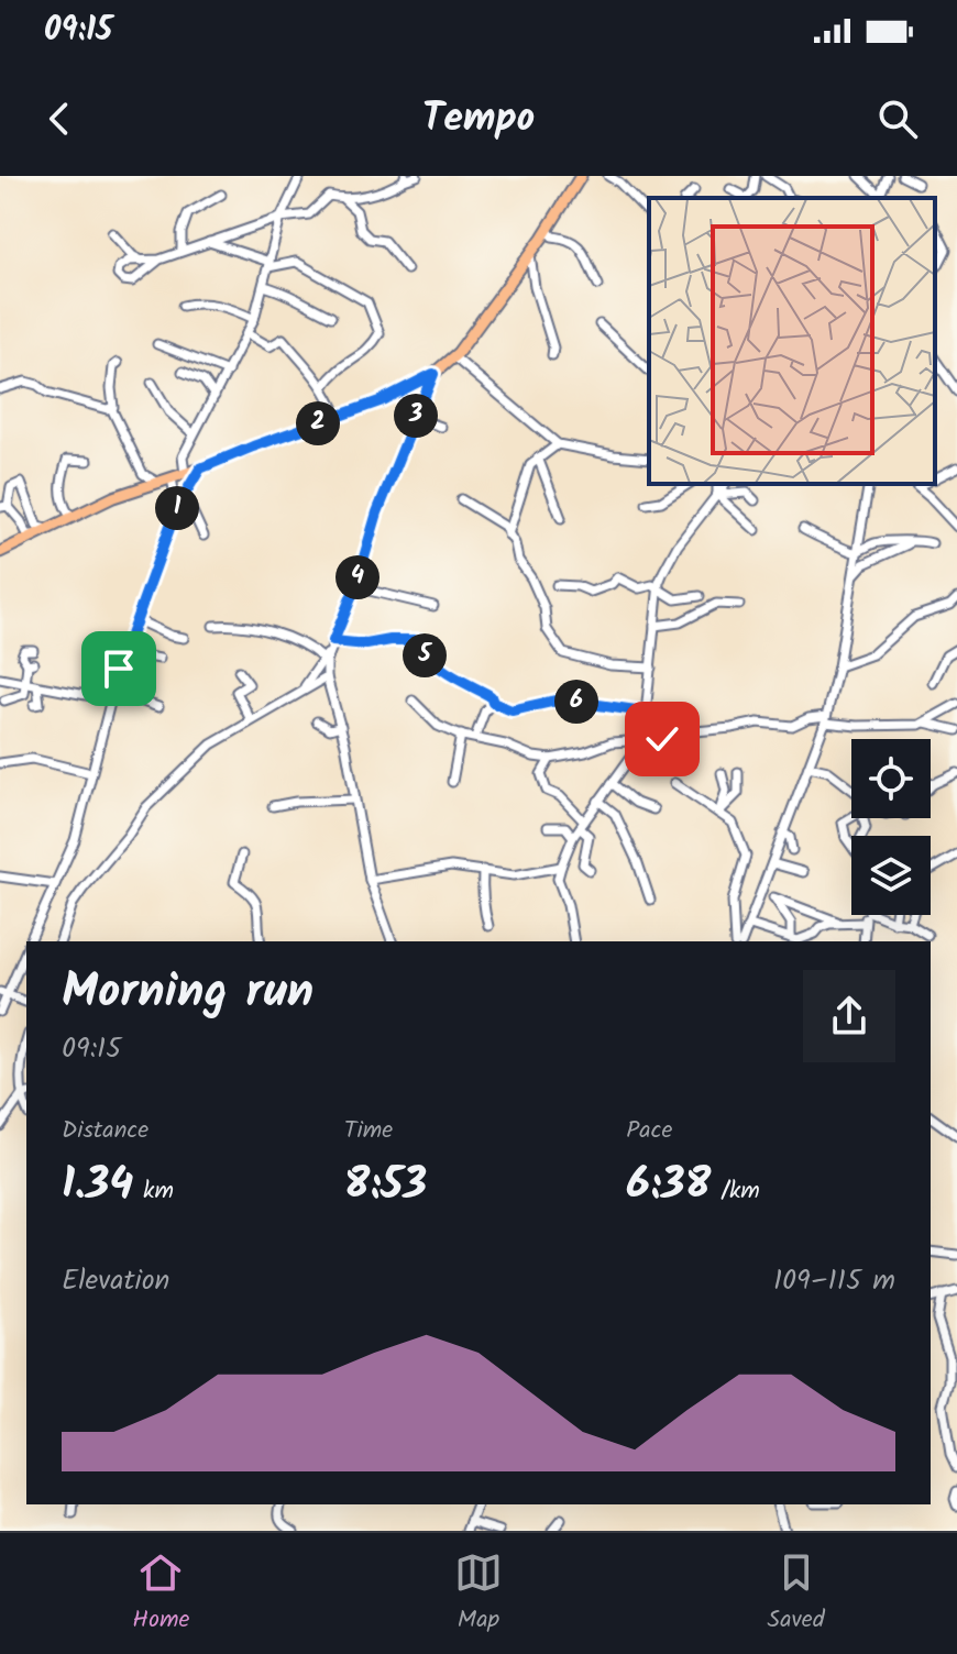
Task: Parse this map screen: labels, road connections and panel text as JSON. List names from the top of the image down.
{
  "page": {
    "status": "09:15",
    "header": "Tempo",
    "pins": [
      "3",
      "2",
      "1",
      "4",
      "5",
      "6"
    ],
    "heading": ["Morning run", "09:15"],
    "stats": [
      ["Distance", "1.34 km"],
      ["Time", "8:53"],
      ["Pace", "6:38 /km"]
    ],
    "chart": ["Elevation", "109–115 m"],
    "tabs": ["Home", "Map", "Saved"]
  }
}
